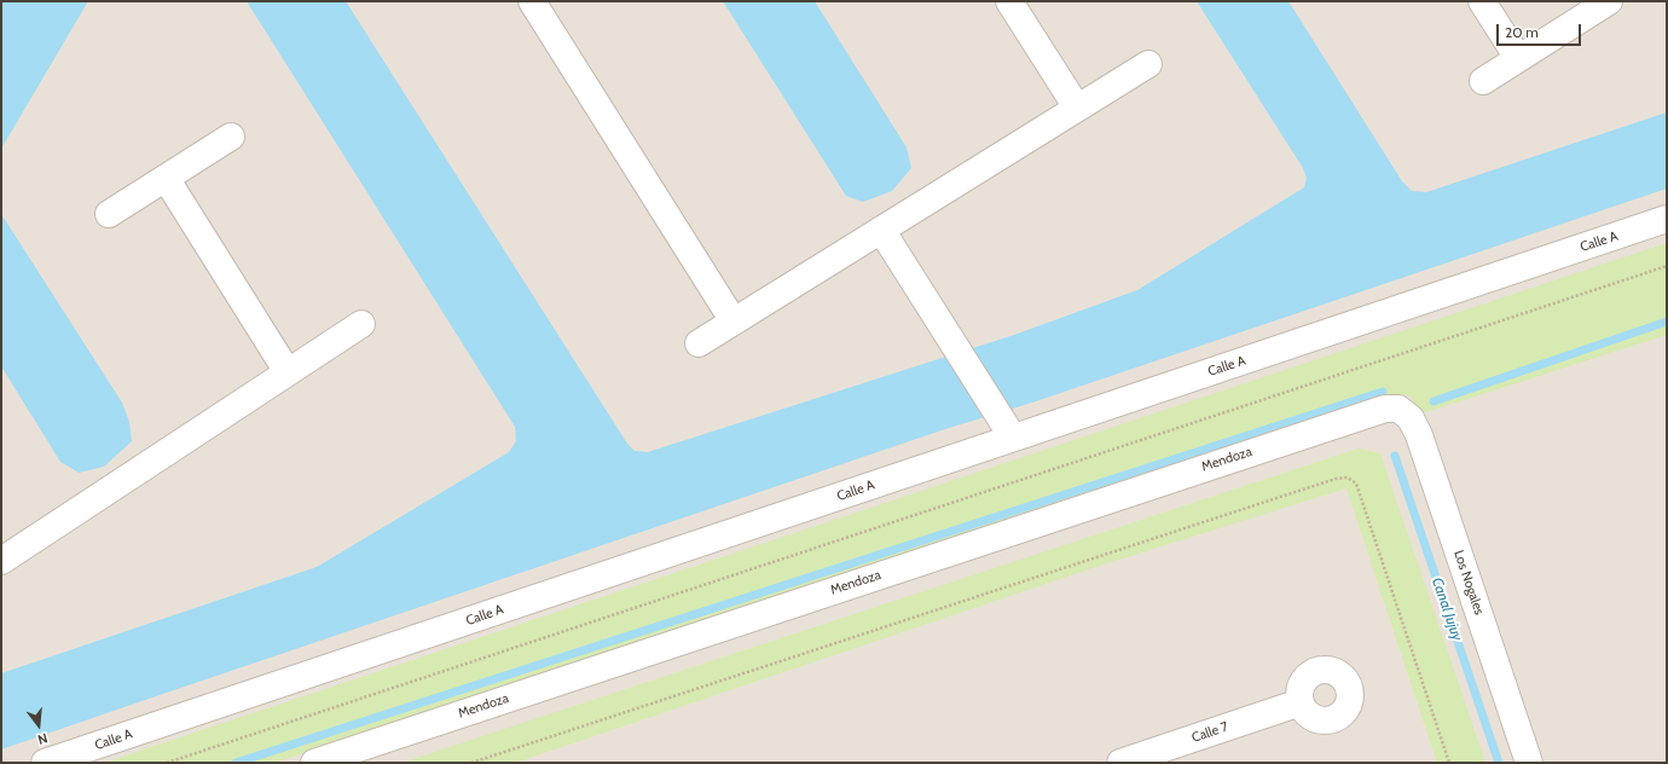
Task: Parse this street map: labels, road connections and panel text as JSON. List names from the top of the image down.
{
  "streets": {
    "street": [
      "Calle A",
      "Mendoza",
      "Los Nogales",
      "Calle 7"
    ]
  },
  "crossings": [
    ["Mendoza", "Los Nogales"]
  ],
  "water": ["Canal Jujuy"],
  "scale_bar": "20 m",
  "north": "bottom"
}
